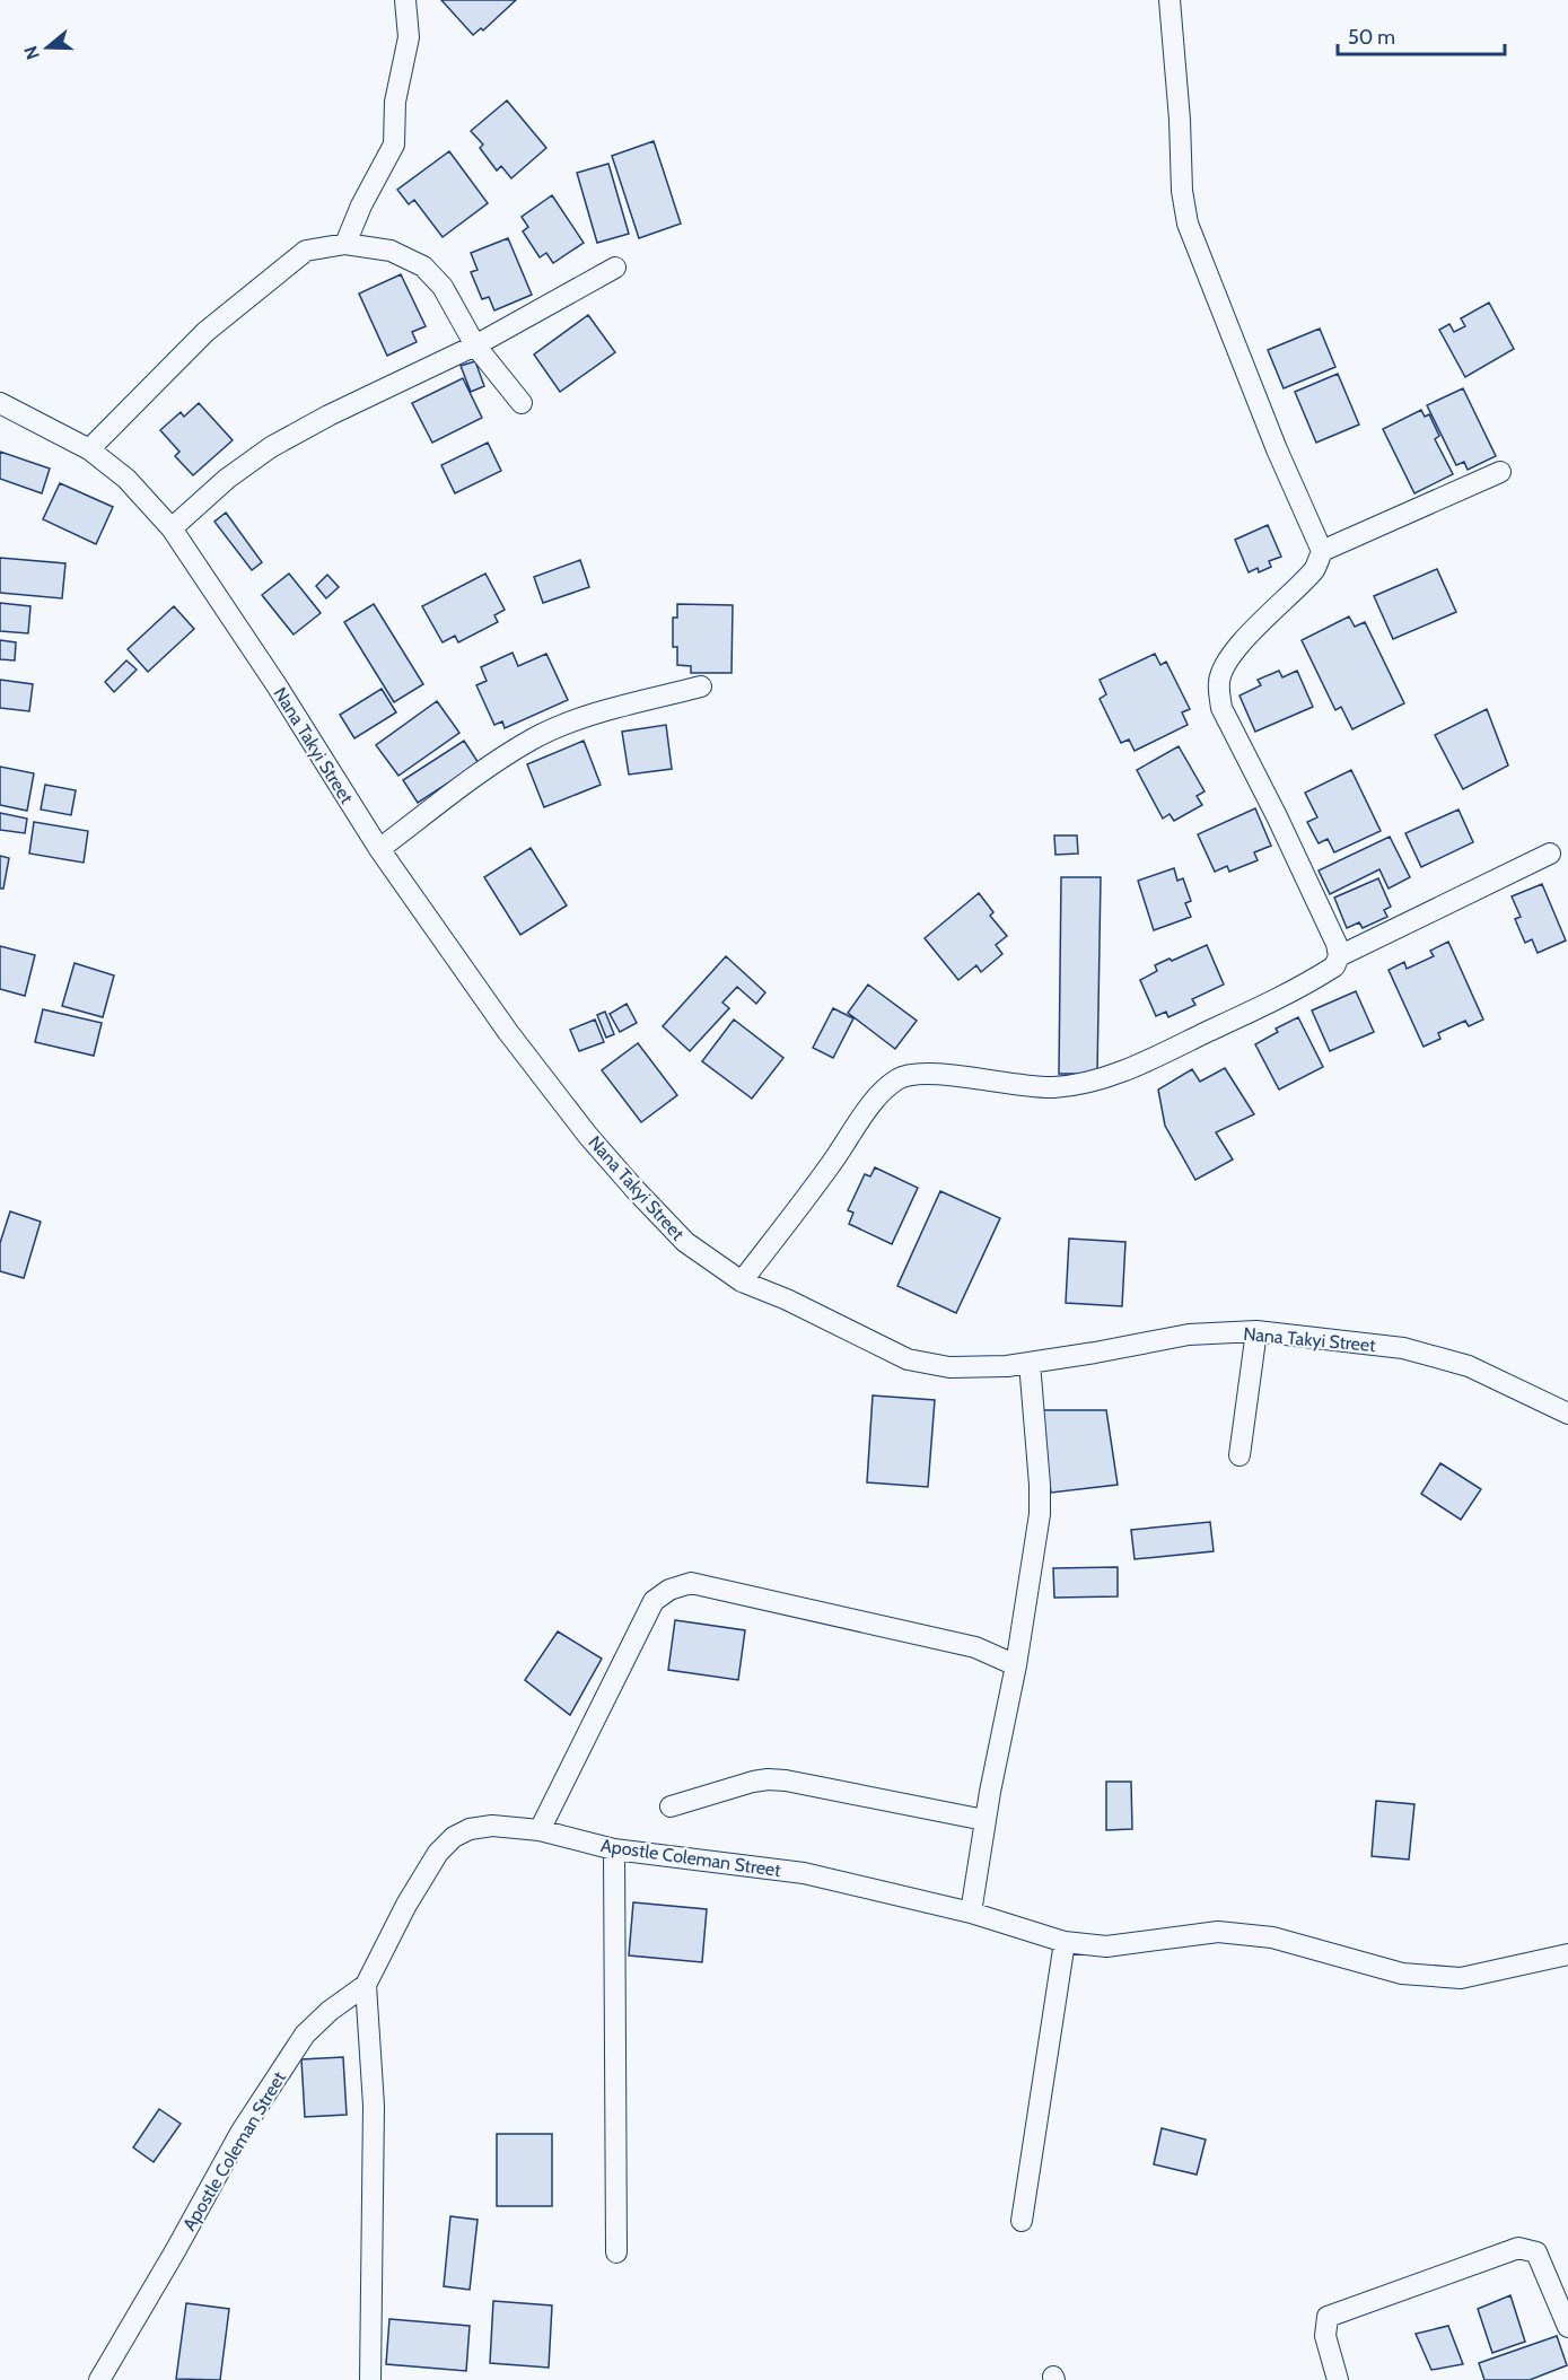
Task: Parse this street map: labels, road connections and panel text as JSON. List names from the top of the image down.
{
  "streets": {
    "street": ["Nana Takyi Street", "Apostle Coleman Street"]
  },
  "scale_bar": "50 m",
  "north": "left"
}
